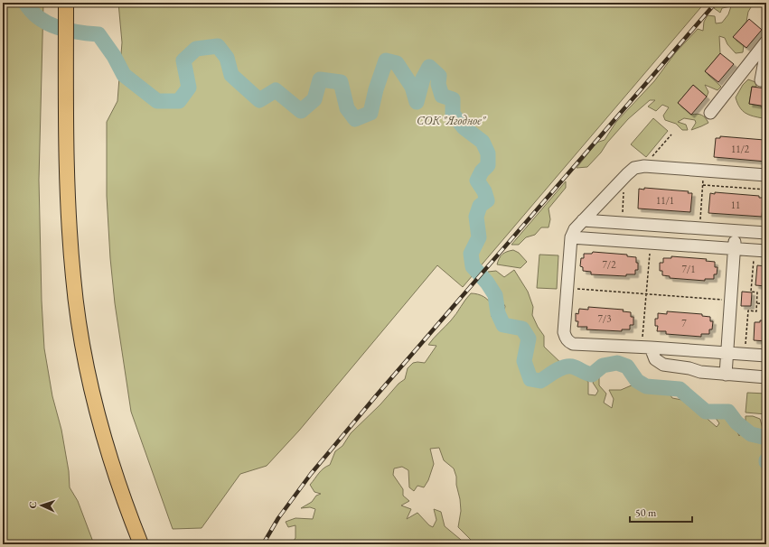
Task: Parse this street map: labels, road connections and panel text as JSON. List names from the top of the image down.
{
  "parks": ["СОК \"Ягодное\""],
  "house_numbers": [
    "11/2",
    "11/1",
    "11",
    "7/2",
    "7/1",
    "7/3",
    "7"
  ],
  "scale_bar": "50 m",
  "north": "left"
}
